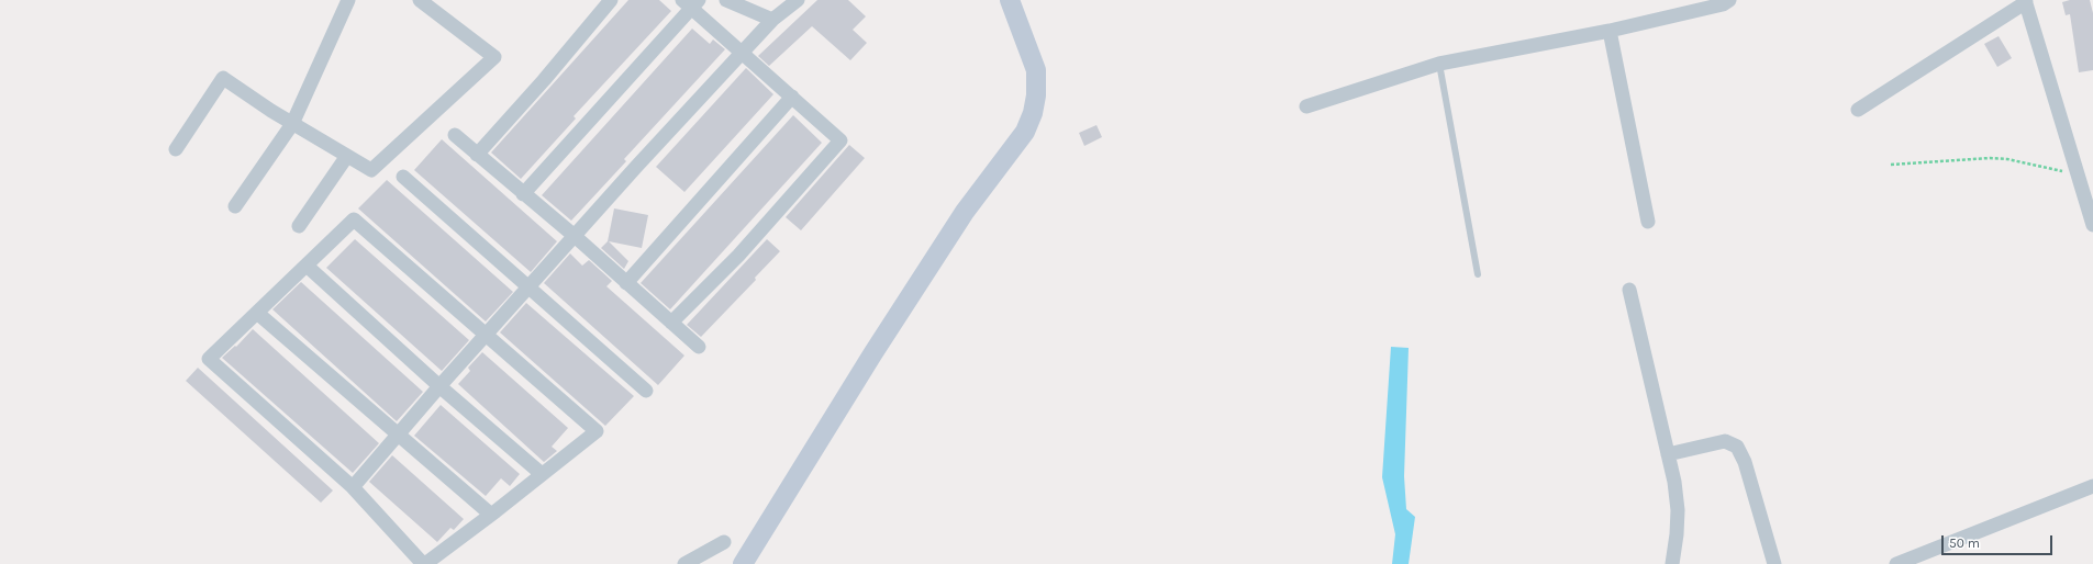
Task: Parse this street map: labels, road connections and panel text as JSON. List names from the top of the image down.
{
  "scale_bar": "50 m"
}
